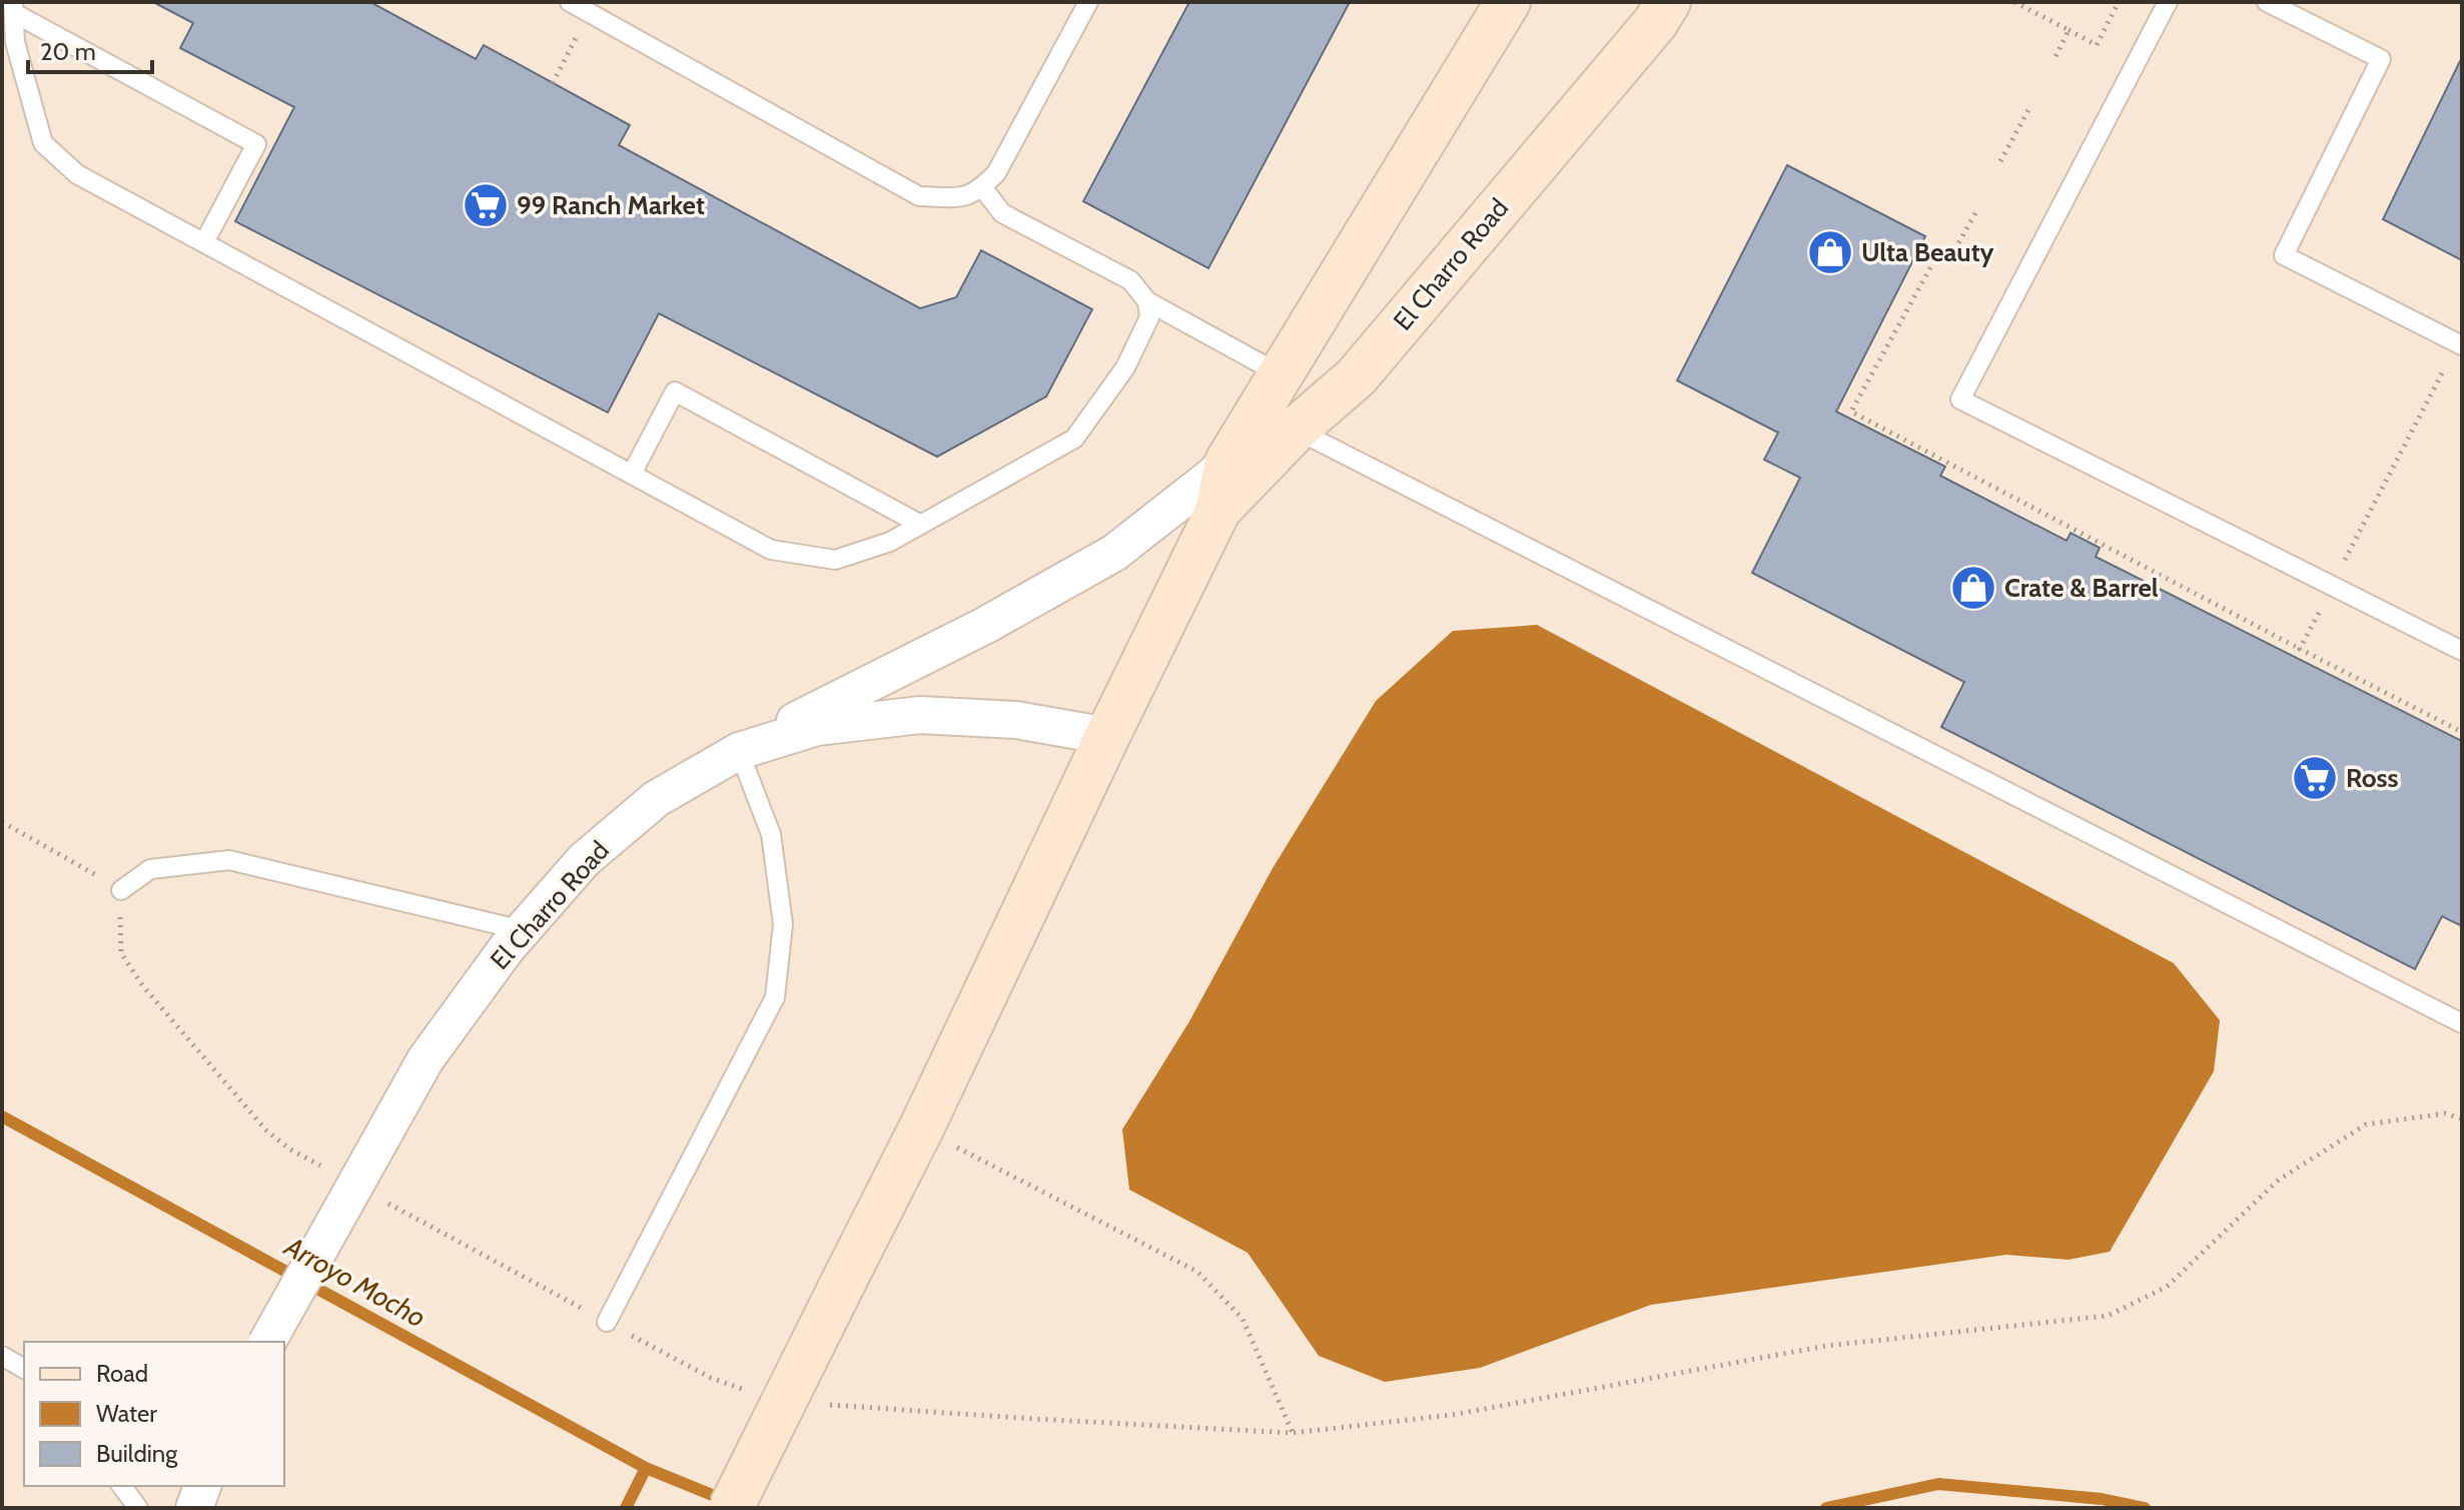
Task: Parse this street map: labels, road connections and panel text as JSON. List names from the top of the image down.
{
  "streets": {
    "street": ["El Charro Road"]
  },
  "water": ["Arroyo Mocho"],
  "places": {
    "supermarket": ["99 Ranch Market", "Ross"],
    "shop": ["Ulta Beauty", "Crate & Barrel"]
  },
  "legend": ["Road", "Water", "Building"],
  "scale_bar": "20 m"
}
